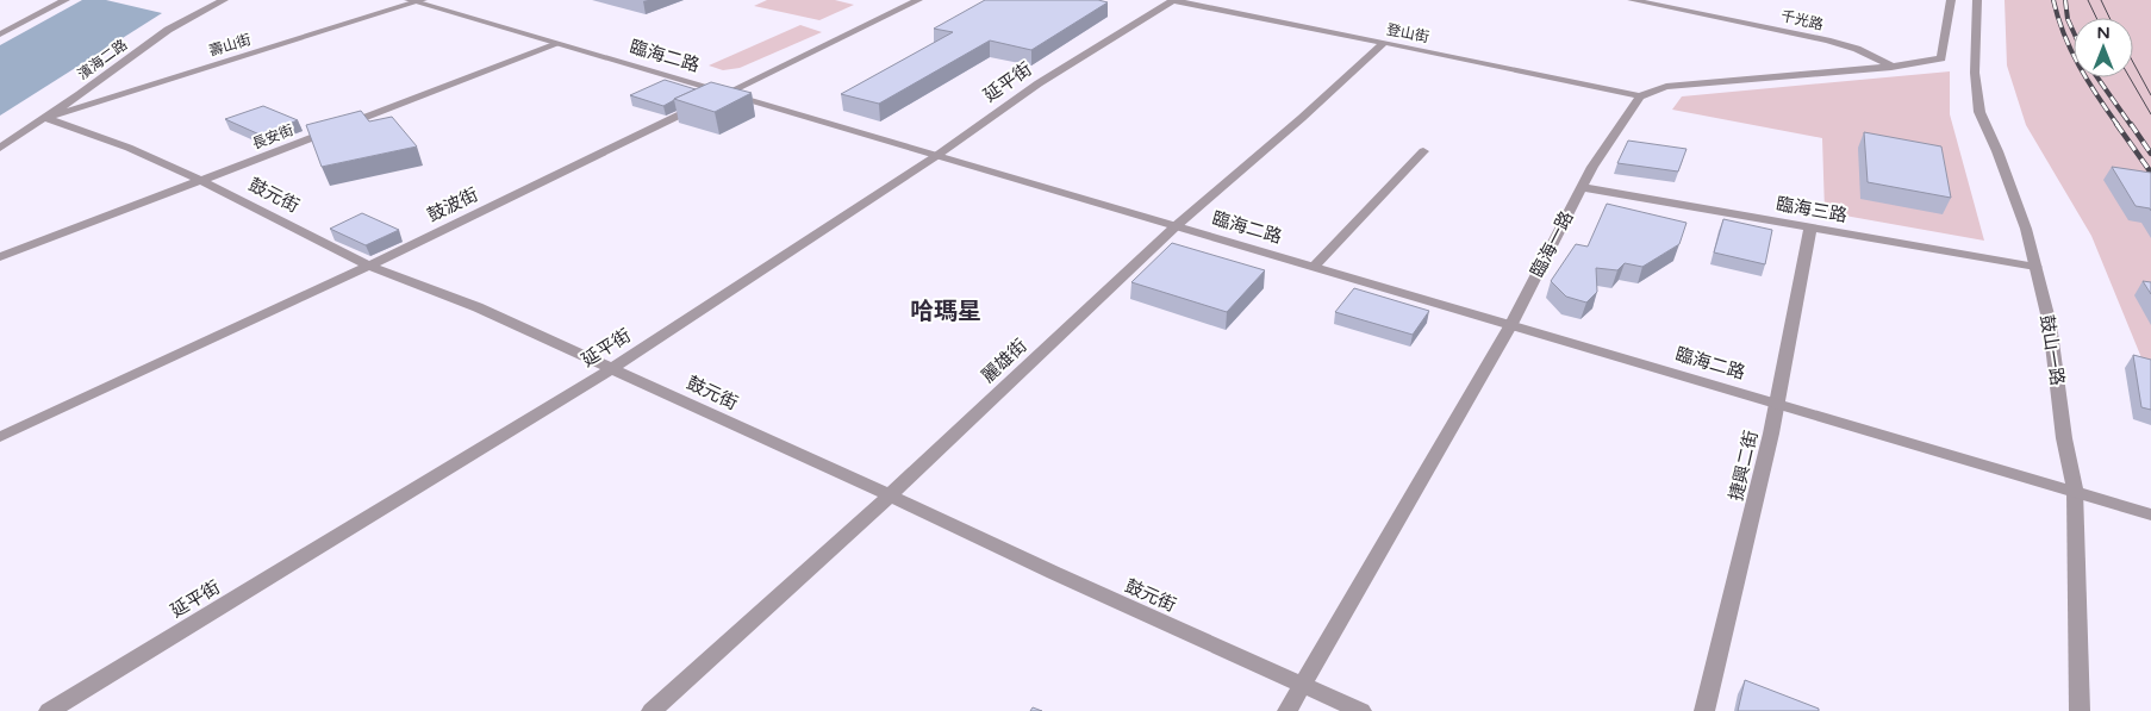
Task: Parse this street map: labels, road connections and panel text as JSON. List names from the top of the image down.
{
  "streets": {
    "street": [
      "千光路",
      "登山街",
      "壽山街",
      "臨海二路",
      "濱海二路",
      "延平街",
      "長安街",
      "鼓元街",
      "鼓波街",
      "臨海三路",
      "臨海一路",
      "鼓山一路",
      "麗雄街",
      "捷興二街"
    ]
  },
  "crossings": [
    ["登山街", "延平街"],
    ["登山街", "臨海一路"],
    ["登山街", "麗雄街"],
    ["壽山街", "臨海二路"],
    ["壽山街", "濱海二路"],
    ["壽山街", "鼓元街"],
    ["臨海二路", "延平街"],
    ["臨海二路", "長安街"],
    ["臨海二路", "鼓波街"],
    ["臨海二路", "臨海一路"],
    ["臨海二路", "鼓山一路"],
    ["臨海二路", "麗雄街"],
    ["臨海二路", "捷興二街"],
    ["濱海二路", "鼓元街"],
    ["延平街", "鼓元街"],
    ["長安街", "鼓元街"],
    ["鼓元街", "鼓波街"],
    ["鼓元街", "臨海一路"],
    ["鼓元街", "麗雄街"],
    ["臨海三路", "臨海一路"],
    ["臨海三路", "鼓山一路"],
    ["臨海三路", "捷興二街"]
  ],
  "districts": ["哈瑪星"],
  "north": "top"
}
